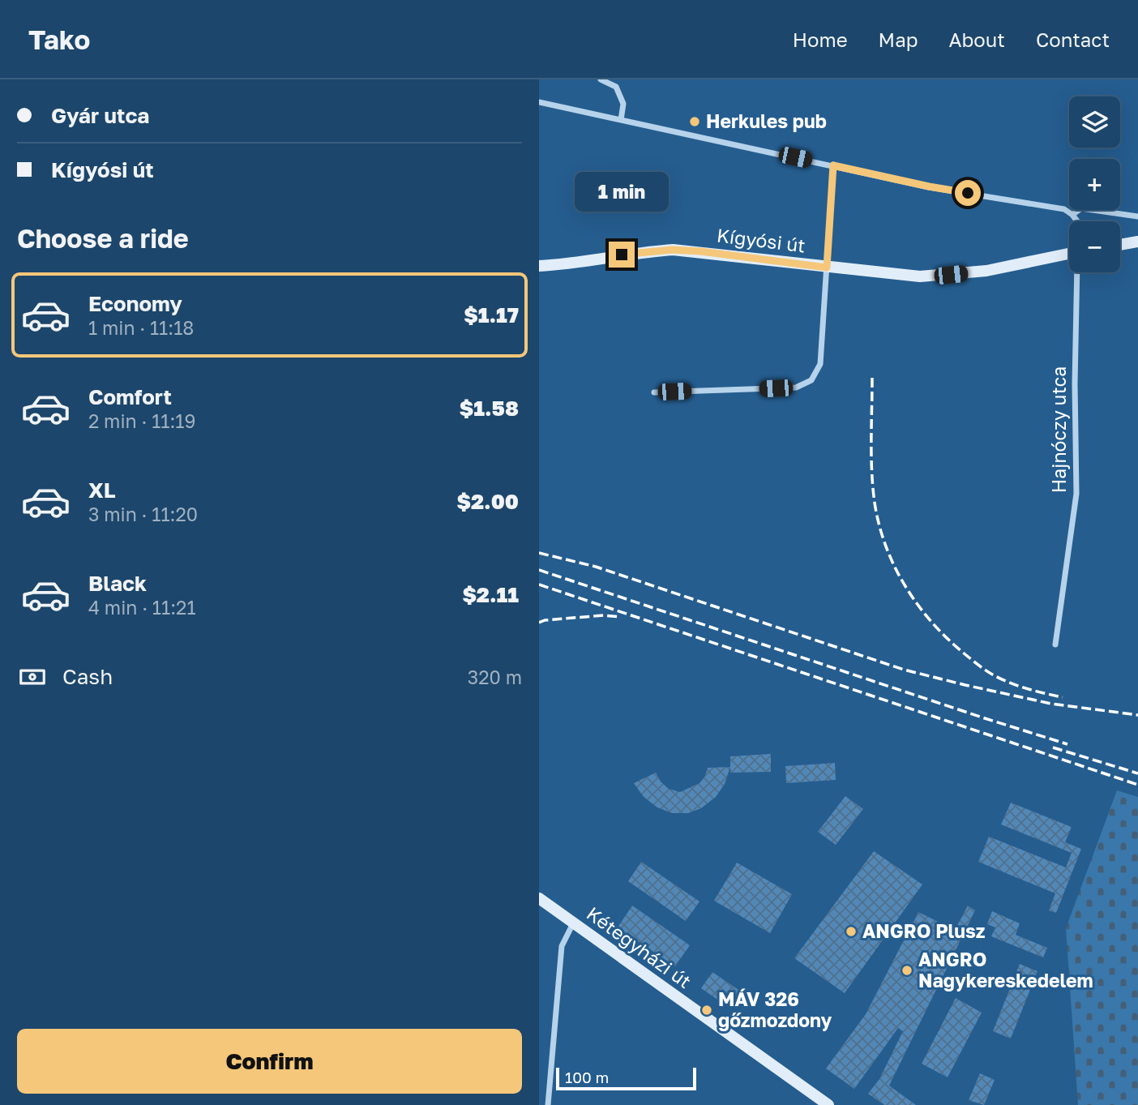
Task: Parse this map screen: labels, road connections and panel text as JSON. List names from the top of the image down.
{
  "streets": {
    "main road": ["Kígyósi út", "Kétegyházi út"],
    "street": ["Hajnóczy utca"]
  },
  "places": [
    "Herkules pub",
    "ANGRO Plusz",
    "ANGRO Nagykereskedelem",
    "MÁV 326 gőzmozdony"
  ],
  "scale_bar": "100 m",
  "page": {
    "header": "Tako",
    "nav": [
      "Home",
      "Map",
      "About",
      "Contact"
    ],
    "banner": ["Gyár utca", "Kígyósi út"],
    "map_buttons": ["+", "−"],
    "bubble": "1 min",
    "heading": "Choose a ride",
    "list": [
      {
        "name": "Economy",
        "note": "1 min · 11:18",
        "value": "$1.17"
      },
      {
        "name": "Comfort",
        "note": "2 min · 11:19",
        "value": "$1.58"
      },
      {
        "name": "XL",
        "note": "3 min · 11:20",
        "value": "$2.00"
      },
      {
        "name": "Black",
        "note": "4 min · 11:21",
        "value": "$2.11"
      }
    ],
    "pay": ["Cash", "320 m"],
    "buttons": "Confirm",
    "scale": "100 m"
  }
}
